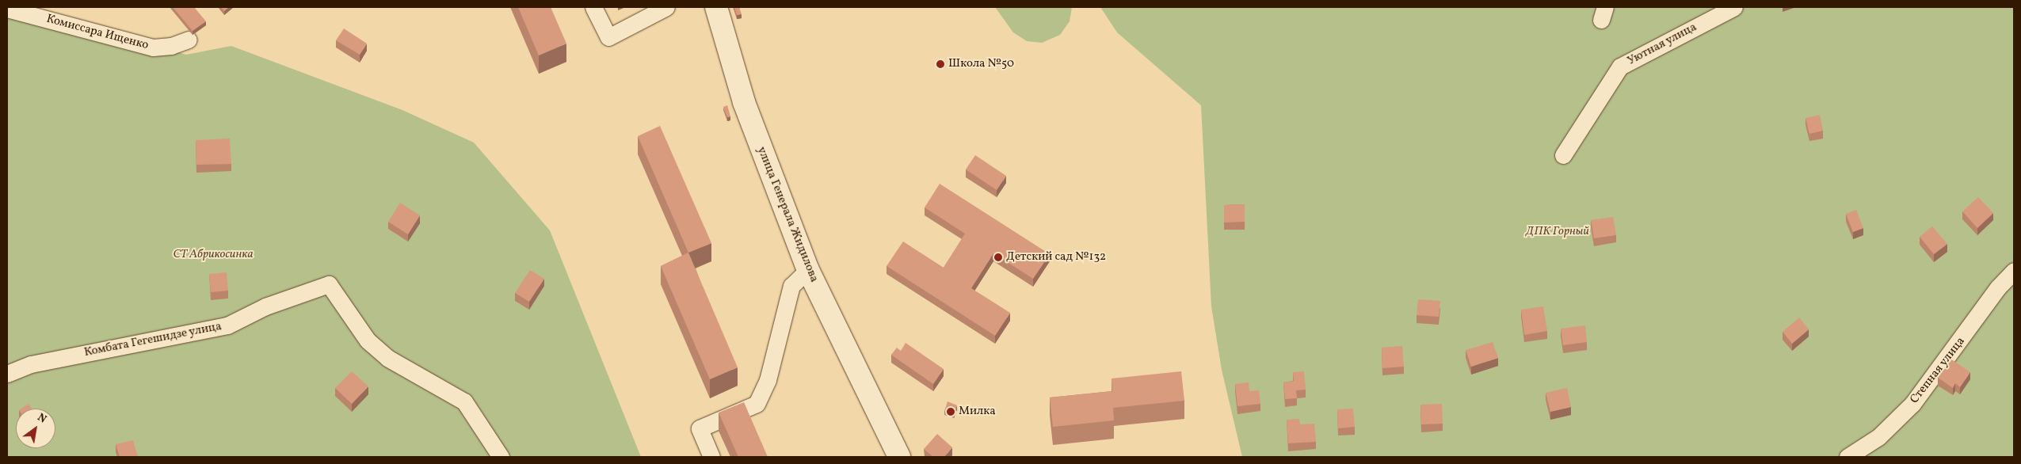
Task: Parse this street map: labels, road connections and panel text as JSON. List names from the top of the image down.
{
  "streets": {
    "main road": ["улица Генерала Жидилова"],
    "street": [
      "Комиссара Ищенко",
      "Уютная улица",
      "Комбата Гегешидзе улица",
      "Степная улица"
    ]
  },
  "parks": ["ДПК Горный", "СТ Абрикосинка"],
  "places": ["Школа №50", "Детский сад №132", "Милка"],
  "north": "top right"
}
